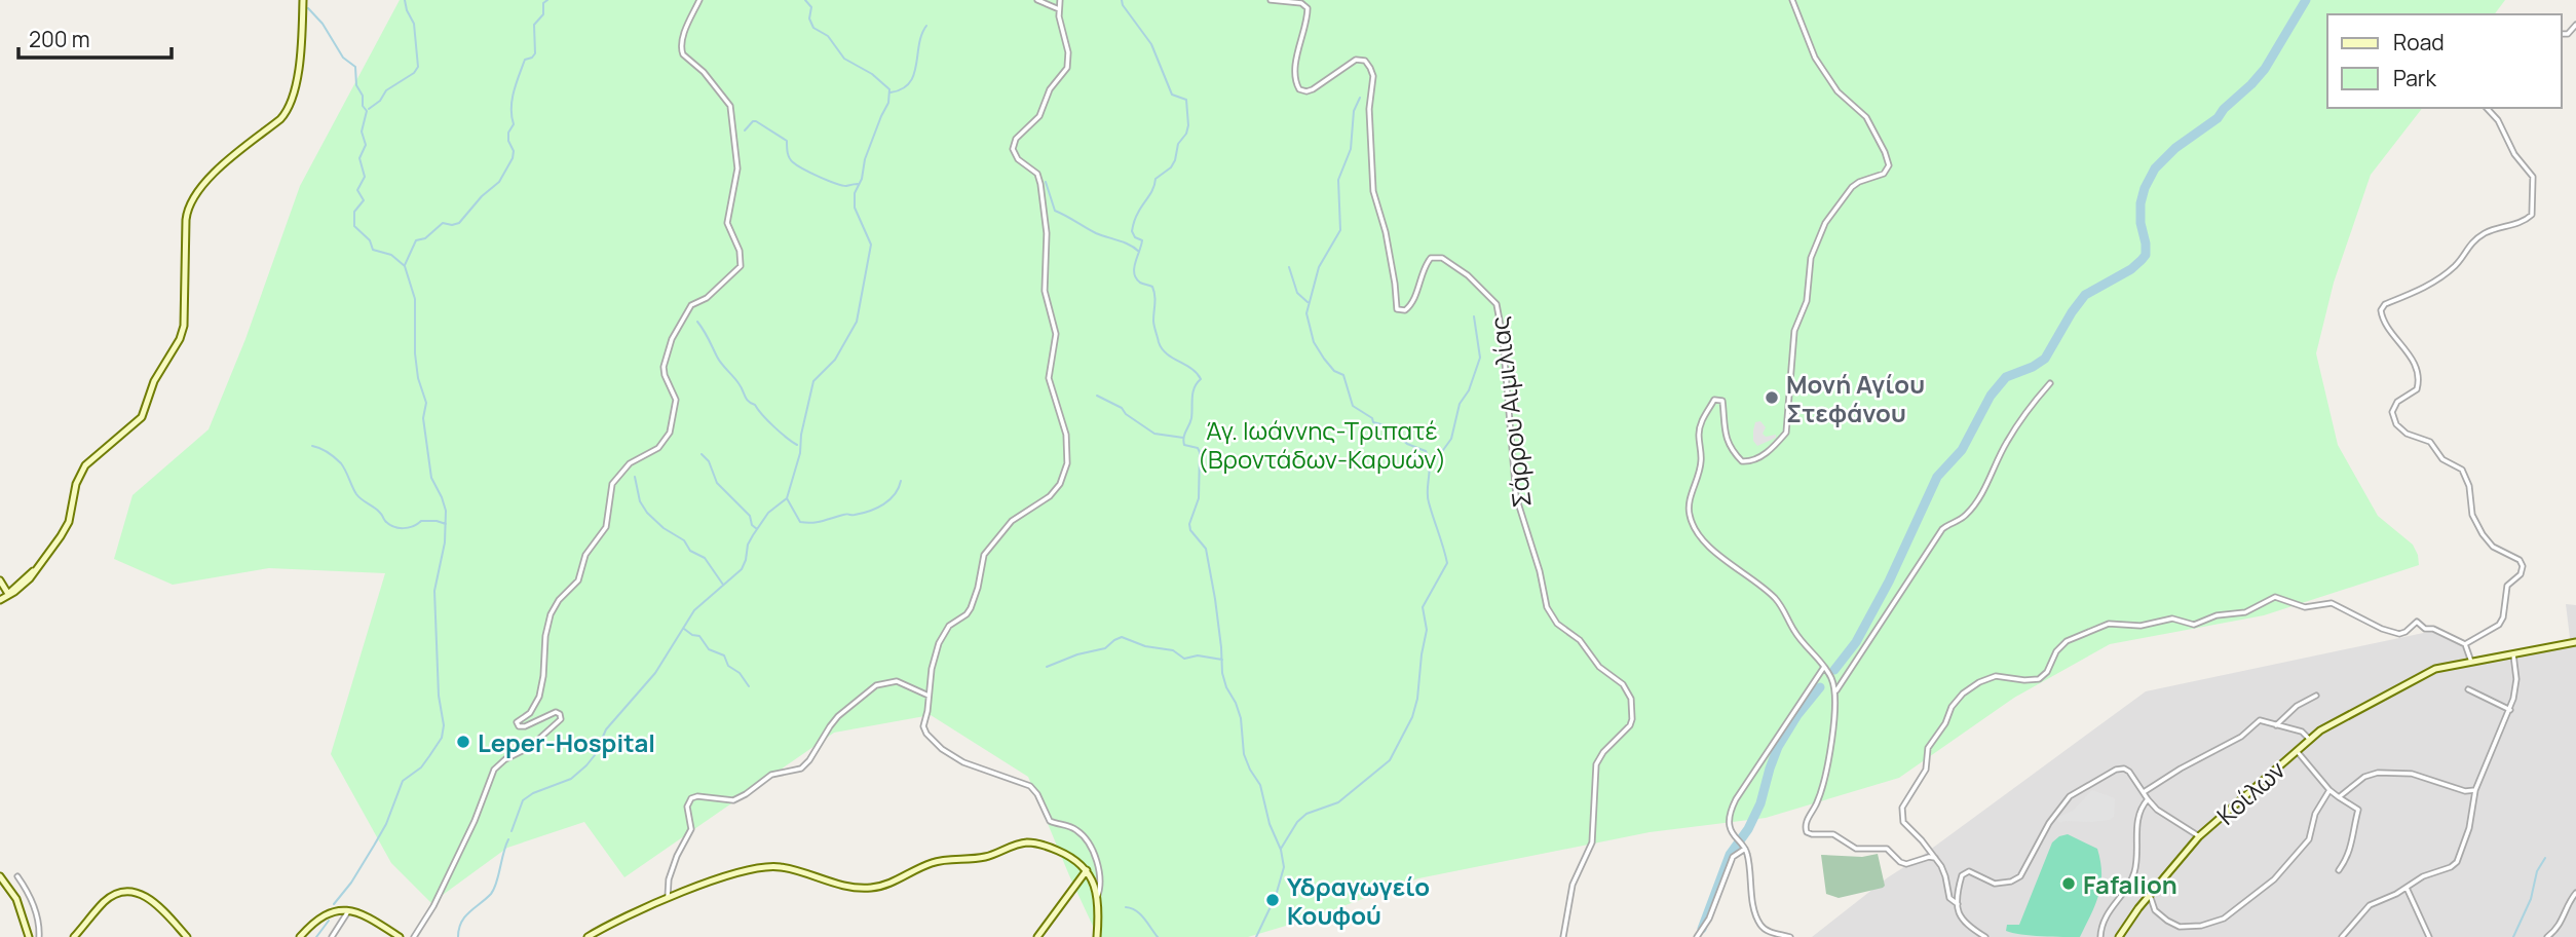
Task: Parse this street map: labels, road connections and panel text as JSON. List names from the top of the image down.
{
  "streets": {
    "main road": ["Κοίλων"],
    "street": ["Σάρρου Αιμιλίας"]
  },
  "parks": ["Άγ. Ιωάννης-Τριπατέ (Βροντάδων-Καρυών)"],
  "places": [
    "Μονή Αγίου Στεφάνου",
    "Leper-Hospital",
    "Fafalion",
    "Υδραγωγείο Κουφού"
  ],
  "legend": ["Road", "Park"],
  "scale_bar": "200 m"
}
